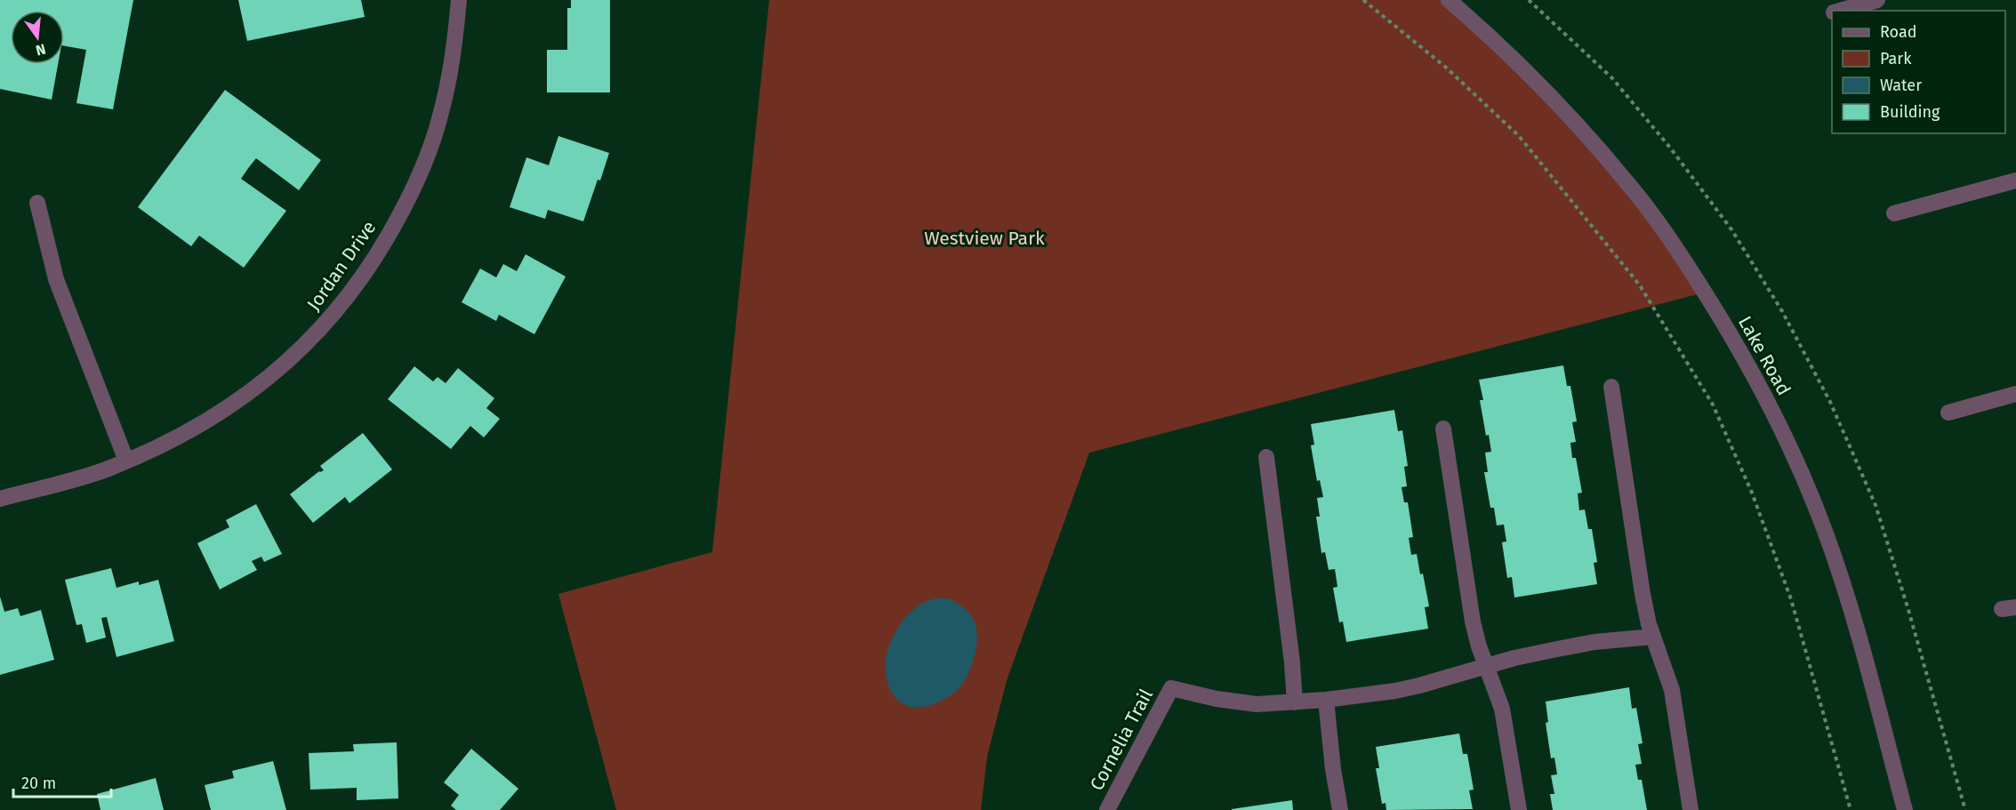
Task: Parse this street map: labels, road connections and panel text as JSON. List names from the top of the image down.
{
  "streets": {
    "street": ["Jordan Drive", "Lake Road", "Cornelia Trail"]
  },
  "parks": ["Westview Park"],
  "legend": [
    "Road",
    "Park",
    "Water",
    "Building"
  ],
  "scale_bar": "20 m",
  "north": "bottom"
}
